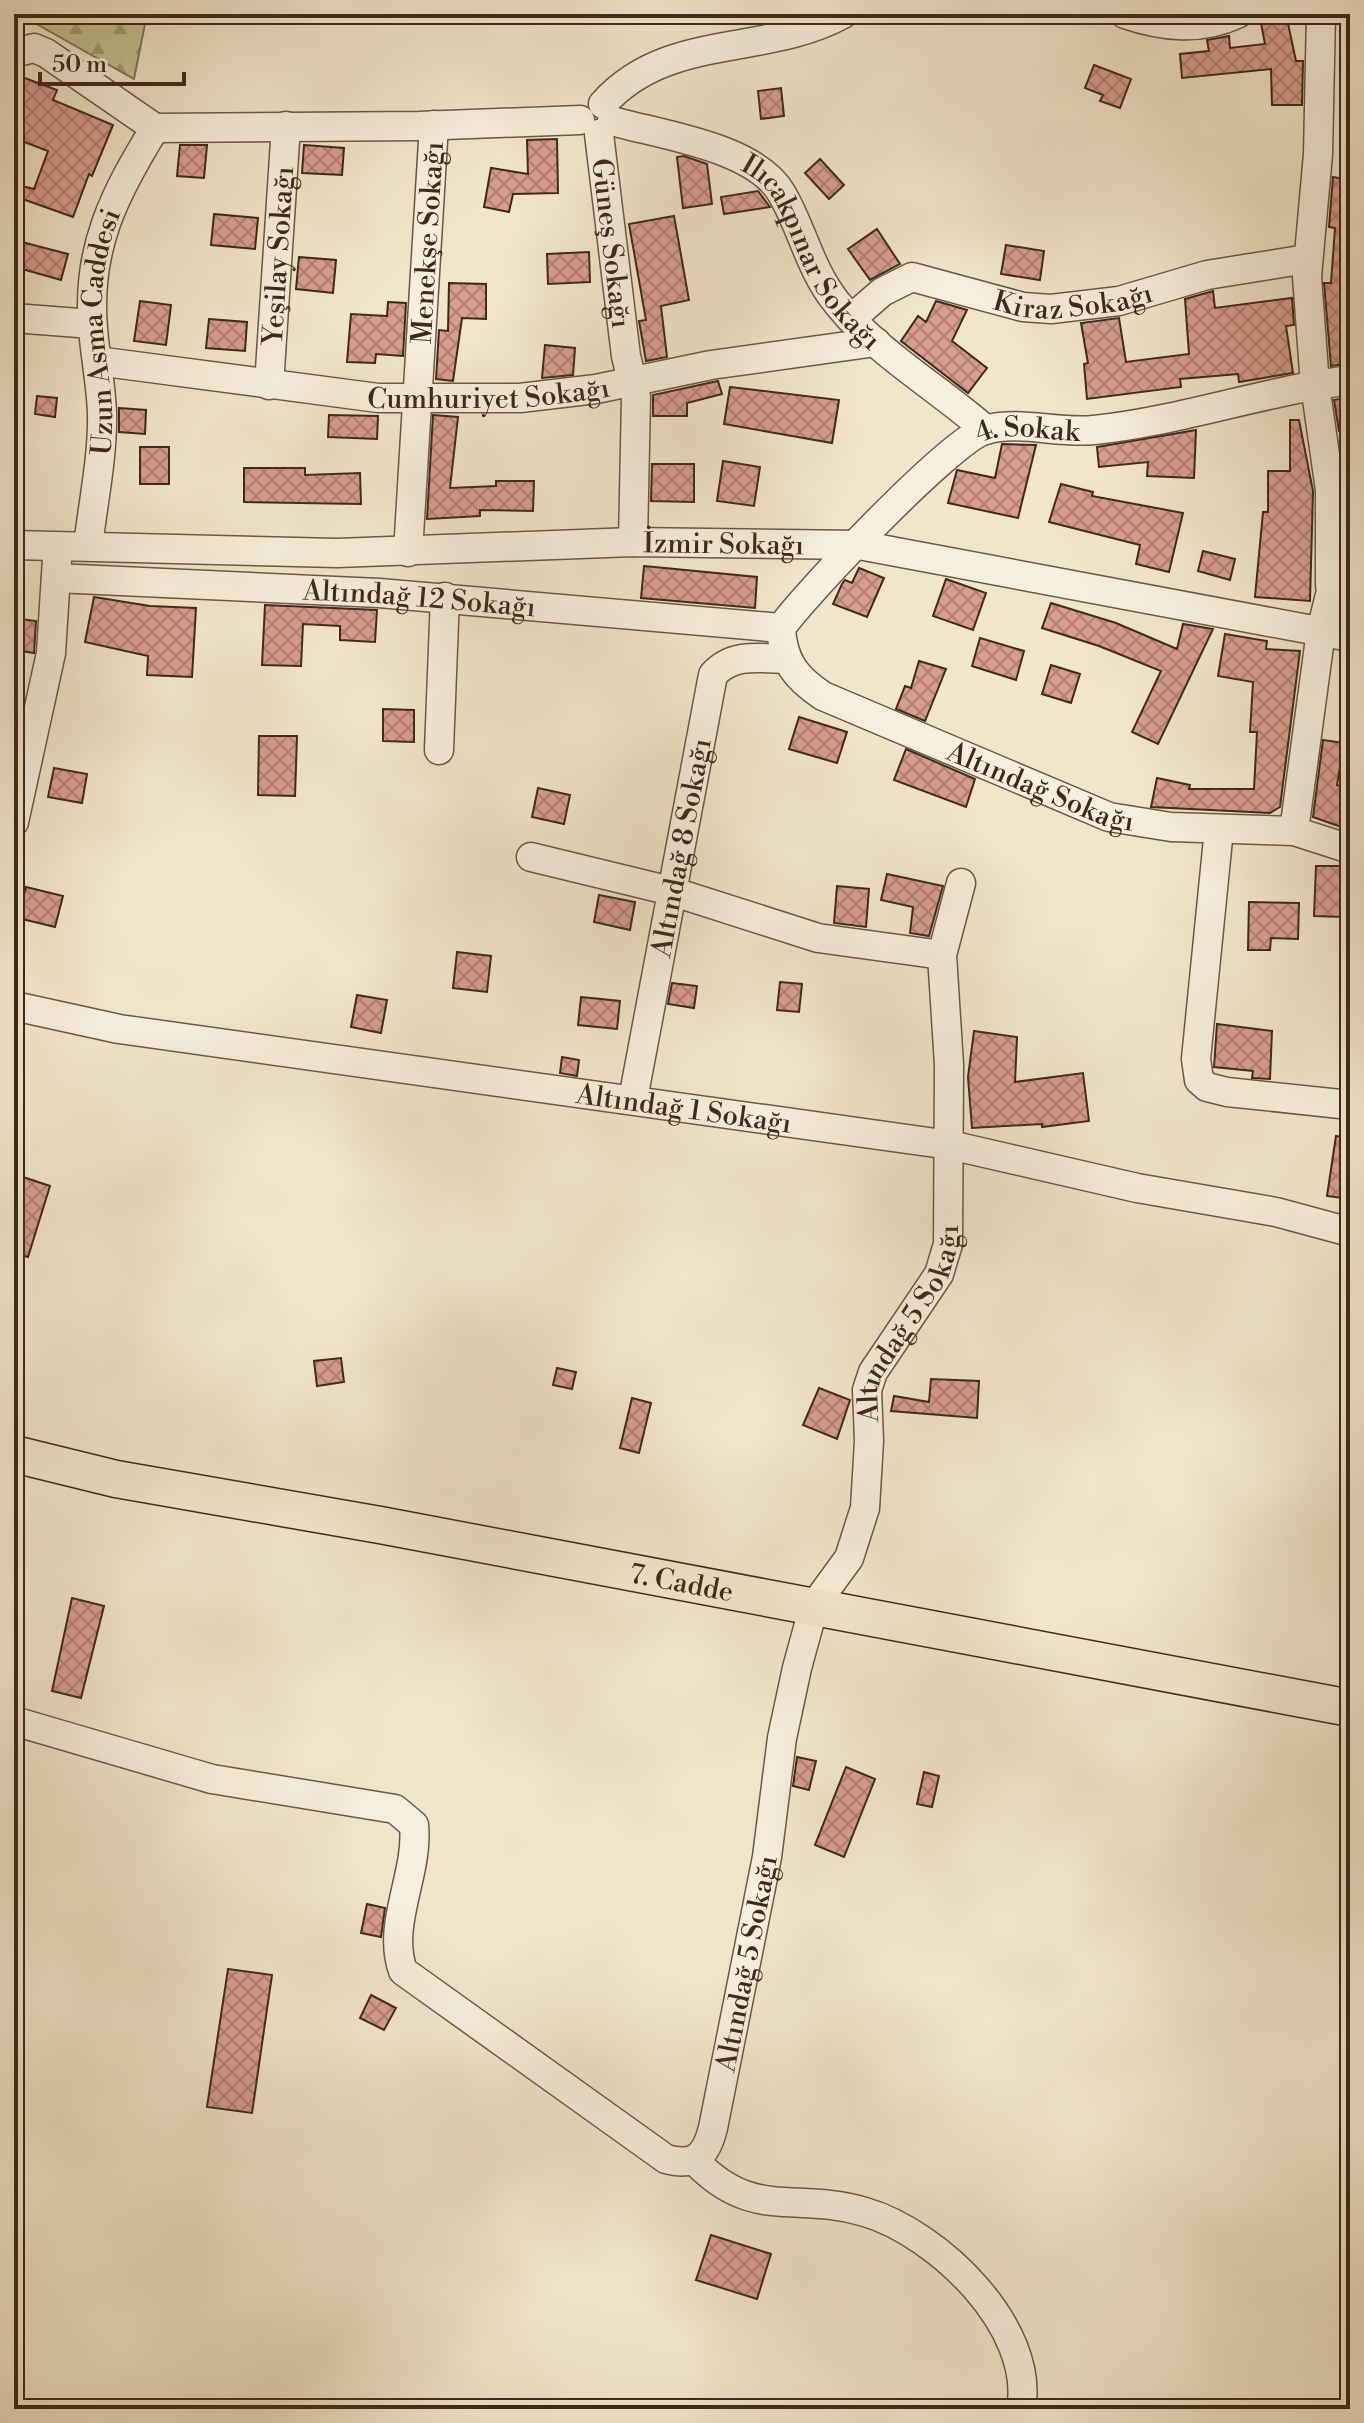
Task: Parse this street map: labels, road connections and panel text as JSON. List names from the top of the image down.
{
  "streets": {
    "main road": ["7. Cadde"],
    "street": [
      "Menekşe Sokağı",
      "Güneş Sokağı",
      "Ilıcakpınar Sokağı",
      "Yeşilay Sokağı",
      "Kiraz Sokağı",
      "Uzun Asma Caddesi",
      "Cumhuriyet Sokağı",
      "4. Sokak",
      "İzmir Sokağı",
      "Altındağ 12 Sokağı",
      "Altındağ Sokağı",
      "Altındağ 8 Sokağı",
      "Altındağ 1 Sokağı",
      "Altındağ 5 Sokağı"
    ]
  },
  "crossings": [
    ["Menekşe Sokağı", "Ilıcakpınar Sokağı"],
    ["Menekşe Sokağı", "Cumhuriyet Sokağı"],
    ["Menekşe Sokağı", "İzmir Sokağı"],
    ["Güneş Sokağı", "Ilıcakpınar Sokağı"],
    ["Güneş Sokağı", "Cumhuriyet Sokağı"],
    ["Güneş Sokağı", "İzmir Sokağı"],
    ["Ilıcakpınar Sokağı", "Yeşilay Sokağı"],
    ["Ilıcakpınar Sokağı", "Kiraz Sokağı"],
    ["Ilıcakpınar Sokağı", "Uzun Asma Caddesi"],
    ["Ilıcakpınar Sokağı", "Cumhuriyet Sokağı"],
    ["Ilıcakpınar Sokağı", "4. Sokak"],
    ["Yeşilay Sokağı", "Cumhuriyet Sokağı"],
    ["Uzun Asma Caddesi", "Cumhuriyet Sokağı"],
    ["Uzun Asma Caddesi", "İzmir Sokağı"],
    ["4. Sokak", "İzmir Sokağı"],
    ["4. Sokak", "Altındağ 12 Sokağı"],
    ["Altındağ Sokağı", "Altındağ 8 Sokağı"],
    ["Altındağ 8 Sokağı", "Altındağ 1 Sokağı"],
    ["Altındağ 1 Sokağı", "Altındağ 5 Sokağı"],
    ["Altındağ 5 Sokağı", "7. Cadde"]
  ],
  "scale_bar": "50 m"
}
